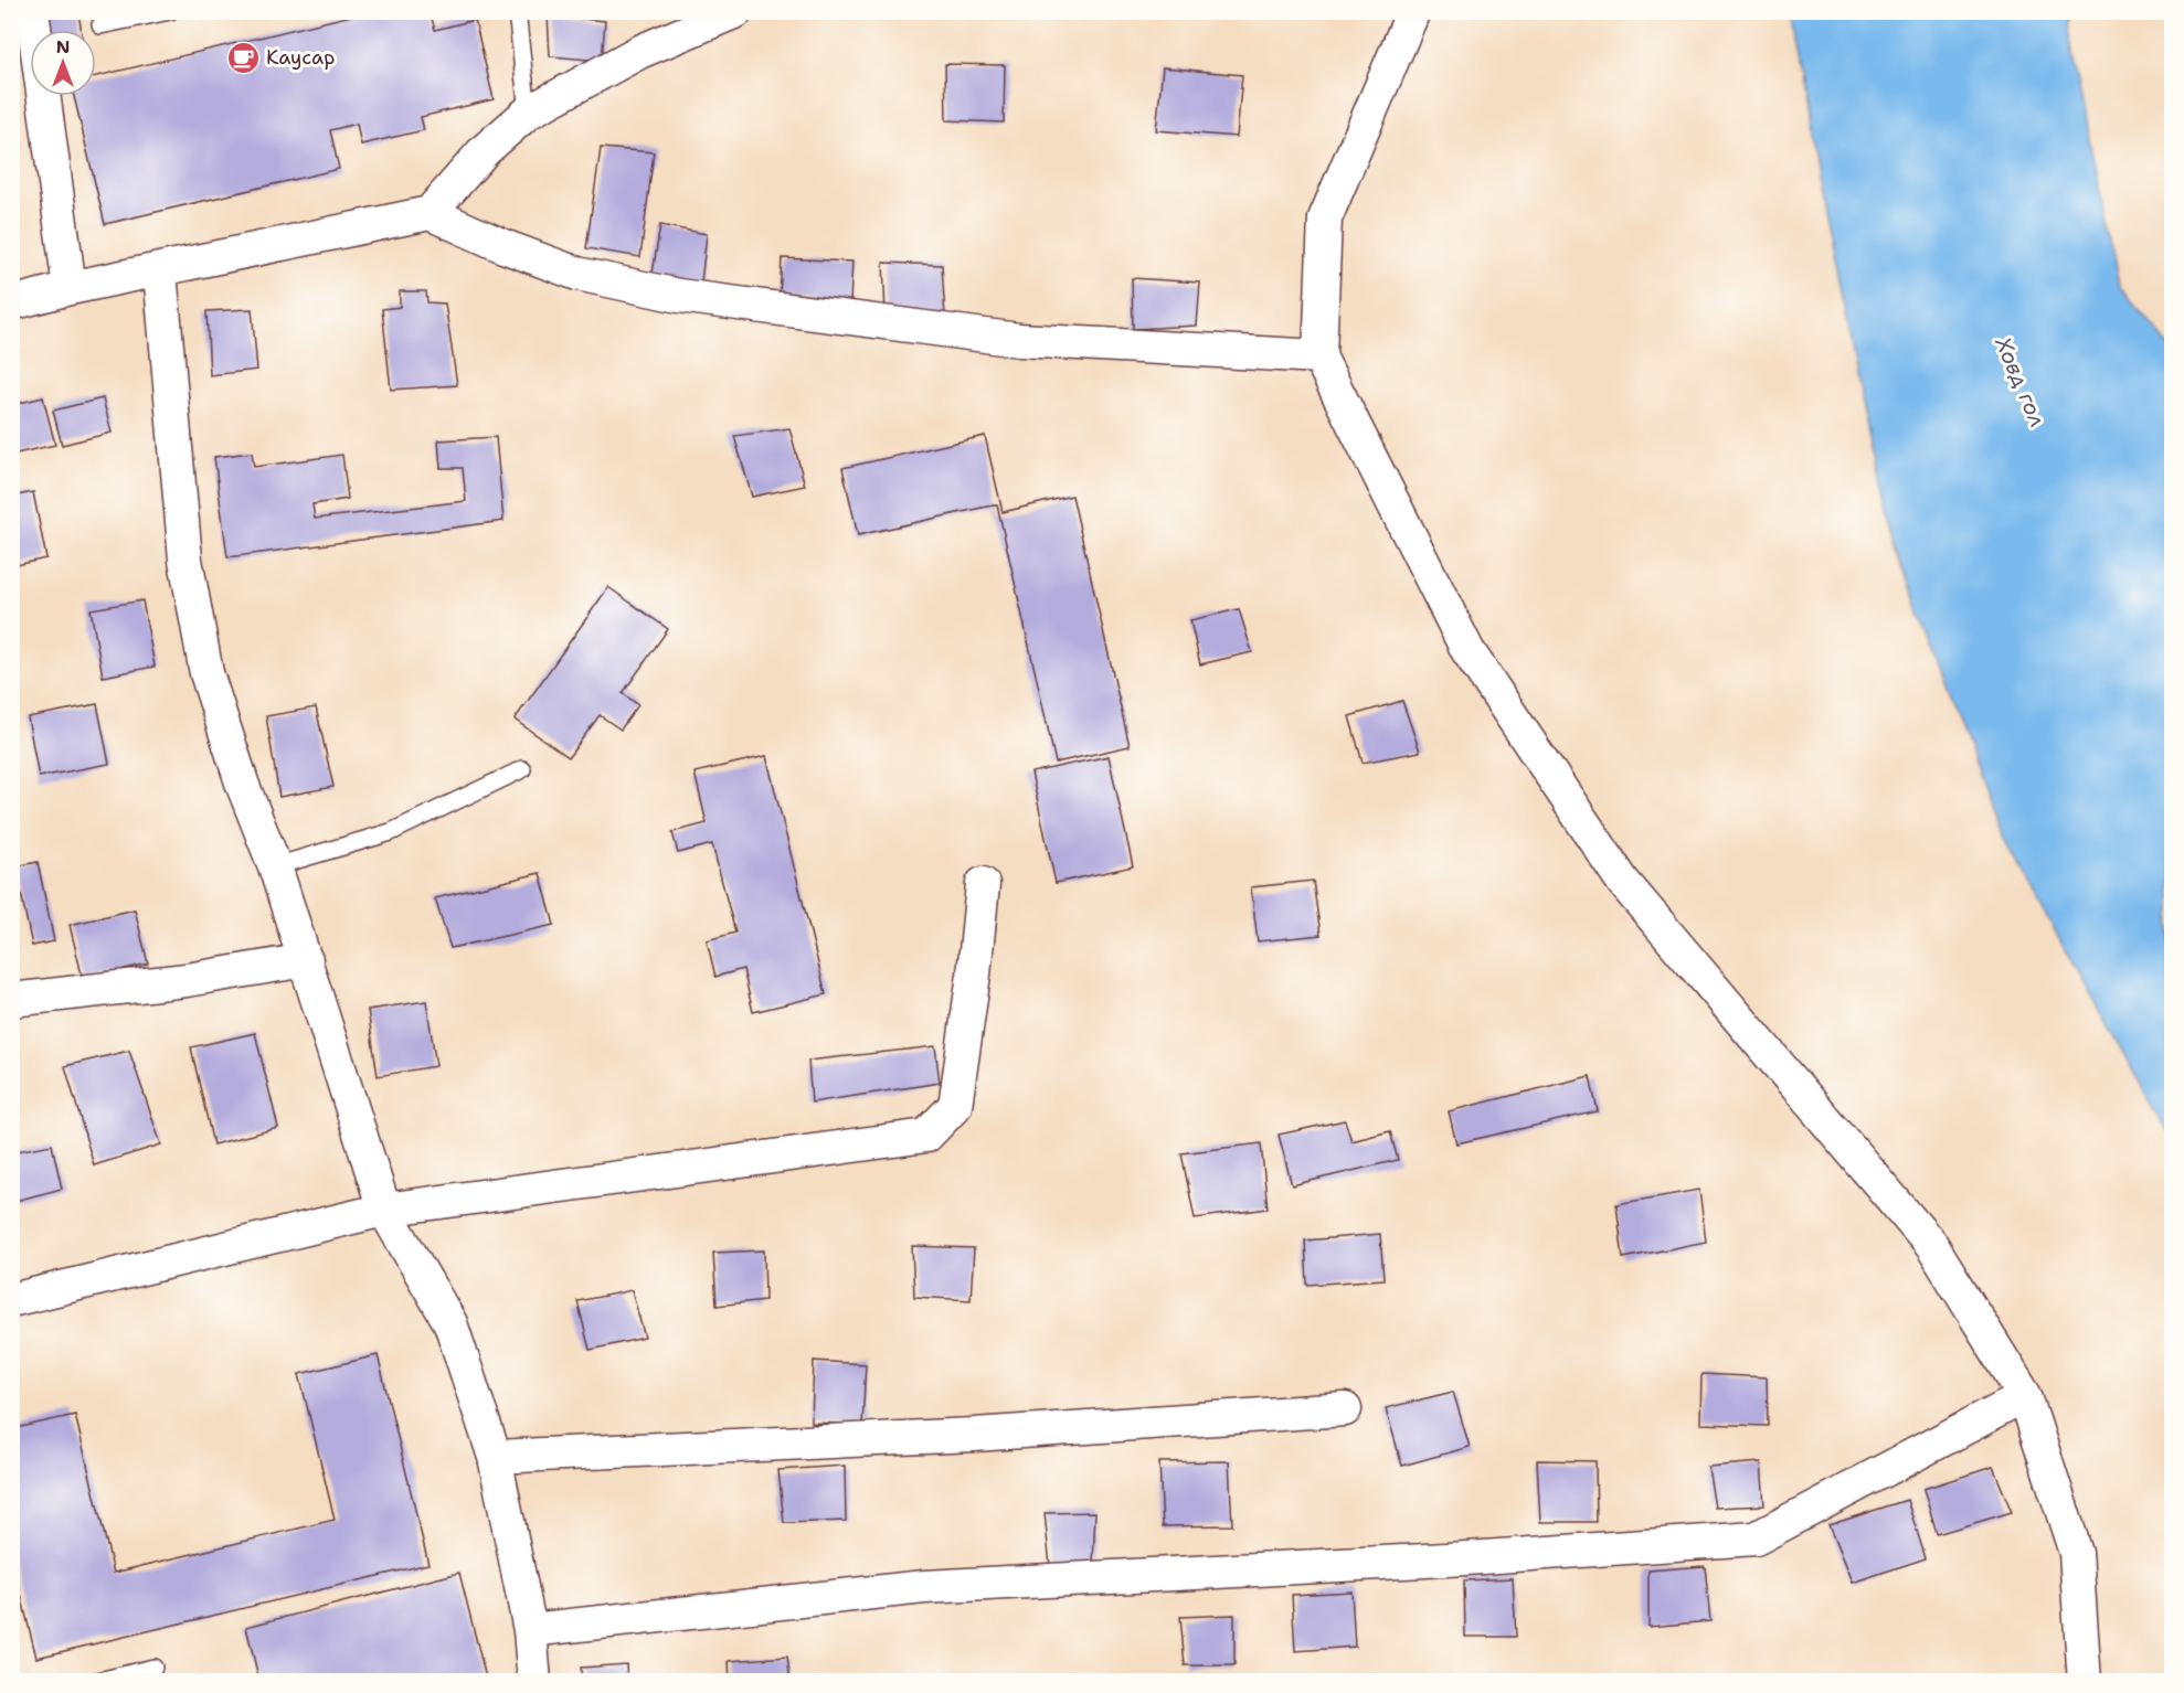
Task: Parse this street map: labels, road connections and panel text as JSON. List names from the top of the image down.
{
  "water": ["Ховд гол"],
  "places": {
    "cafe": ["Каусар"]
  },
  "north": "top"
}
